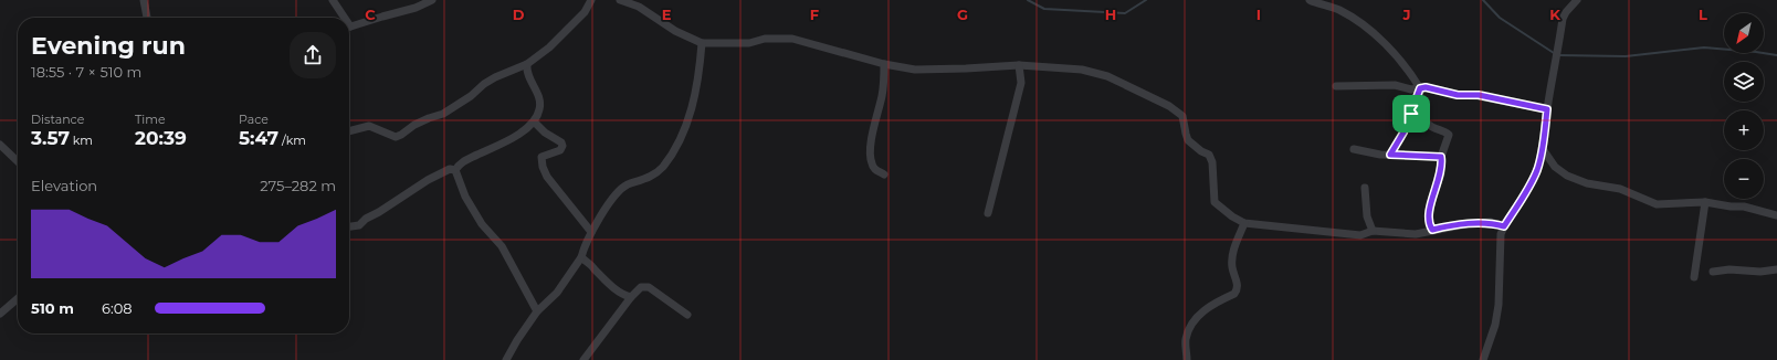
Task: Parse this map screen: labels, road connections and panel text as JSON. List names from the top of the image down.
{
  "north": "bottom left",
  "page": {
    "map_buttons": ["+", "−"],
    "heading": ["Evening run", "18:55 · 7 × 510 m"],
    "stats": [
      ["Distance", "3.57 km"],
      ["Time", "20:39"],
      ["Pace", "5:47 /km"]
    ],
    "chart": ["Elevation", "275–282 m"],
    "list": [
      {
        "name": "510 m",
        "note": "6:08"
      }
    ]
  },
  "grid": {
    "columns": [
      "C",
      "D",
      "E",
      "F",
      "G",
      "H",
      "I",
      "J",
      "K",
      "L"
    ]
  }
}
